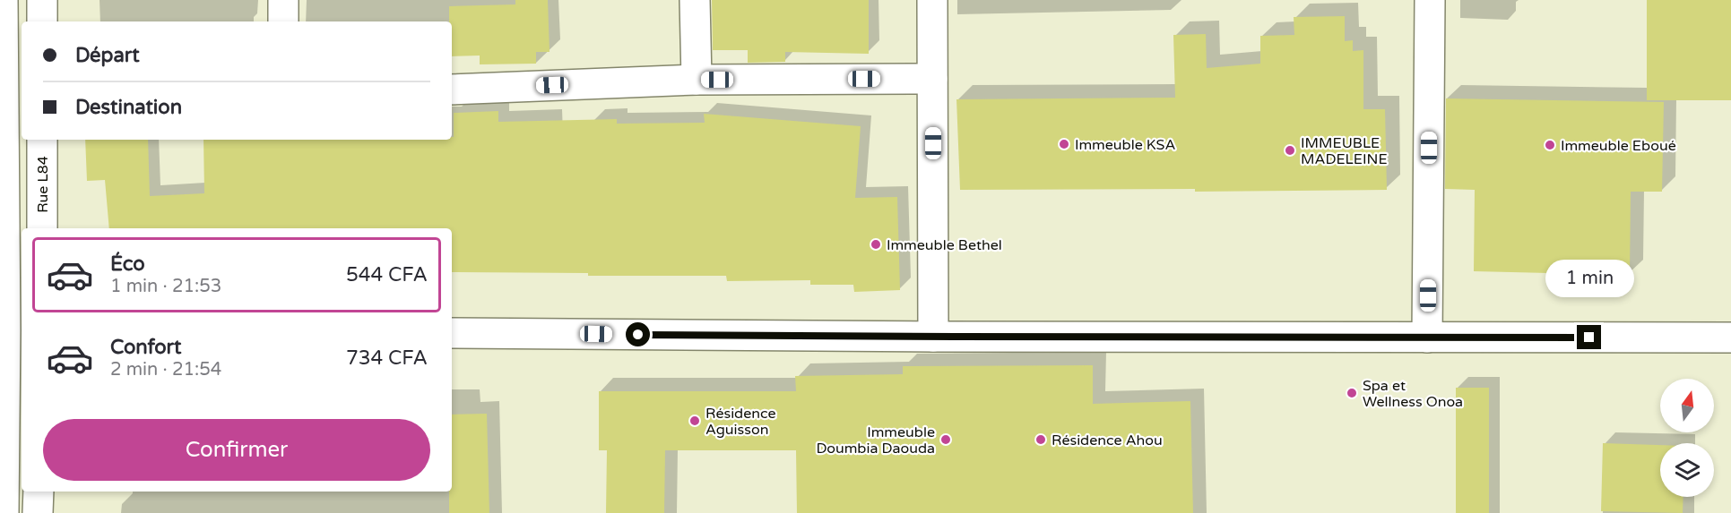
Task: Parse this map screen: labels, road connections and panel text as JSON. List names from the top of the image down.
{
  "streets": {
    "street": ["Rue L84"]
  },
  "places": [
    "Immeuble KSA",
    "Immeuble Eboué",
    "IMMEUBLE MADELEINE",
    "Immeuble Bethel",
    "Spa et Wellness Onoa",
    "Résidence Aguisson",
    "Immeuble Doumbia Daouda",
    "Résidence Ahou"
  ],
  "north": "top",
  "page": {
    "banner": ["Départ", "Destination"],
    "list": [
      {
        "name": "Éco",
        "note": "1 min · 21:53",
        "value": "544 CFA"
      },
      {
        "name": "Confort",
        "note": "2 min · 21:54",
        "value": "734 CFA"
      }
    ],
    "bubble": "1 min",
    "buttons": "Confirmer"
  }
}
